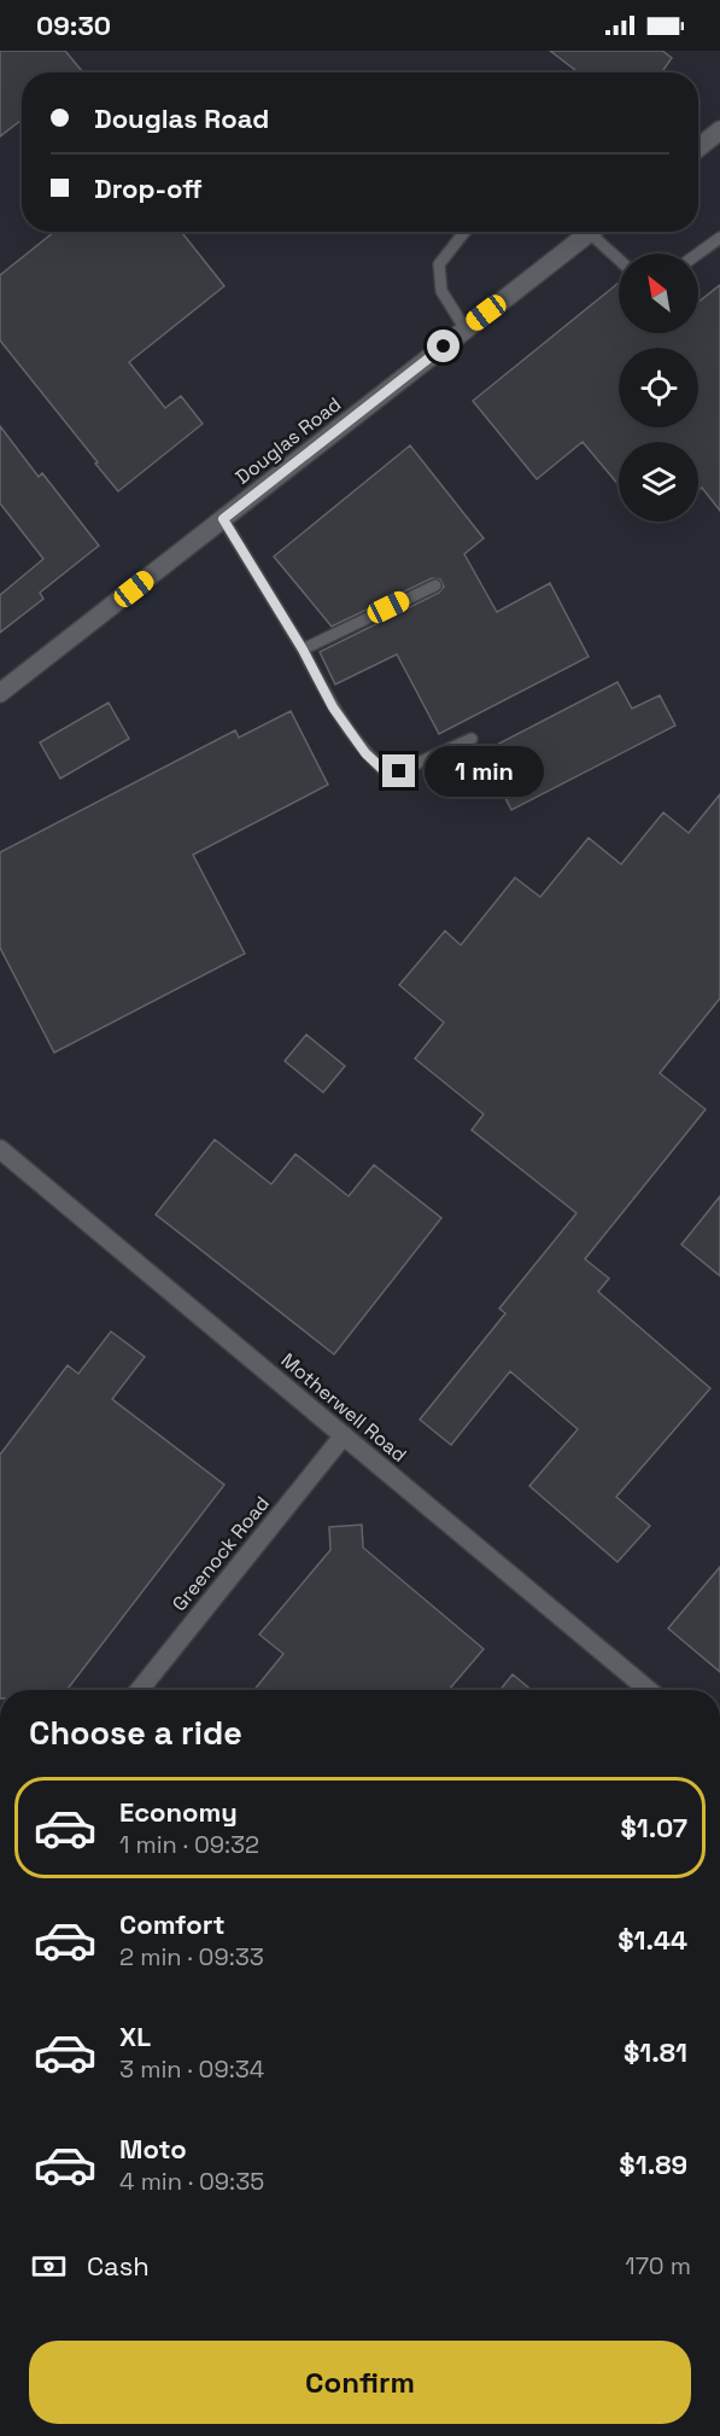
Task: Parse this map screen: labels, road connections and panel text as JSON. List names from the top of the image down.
{
  "streets": {
    "street": ["Douglas Road", "Motherwell Road", "Greenock Road"]
  },
  "crossings": [
    ["Motherwell Road", "Greenock Road"]
  ],
  "north": "top left",
  "page": {
    "status": "09:30",
    "banner": ["Douglas Road", "Drop-off"],
    "bubble": "1 min",
    "heading": "Choose a ride",
    "list": [
      {
        "name": "Economy",
        "note": "1 min · 09:32",
        "value": "$1.07"
      },
      {
        "name": "Comfort",
        "note": "2 min · 09:33",
        "value": "$1.44"
      },
      {
        "name": "XL",
        "note": "3 min · 09:34",
        "value": "$1.81"
      },
      {
        "name": "Moto",
        "note": "4 min · 09:35",
        "value": "$1.89"
      }
    ],
    "pay": ["Cash", "170 m"],
    "buttons": "Confirm"
  }
}
